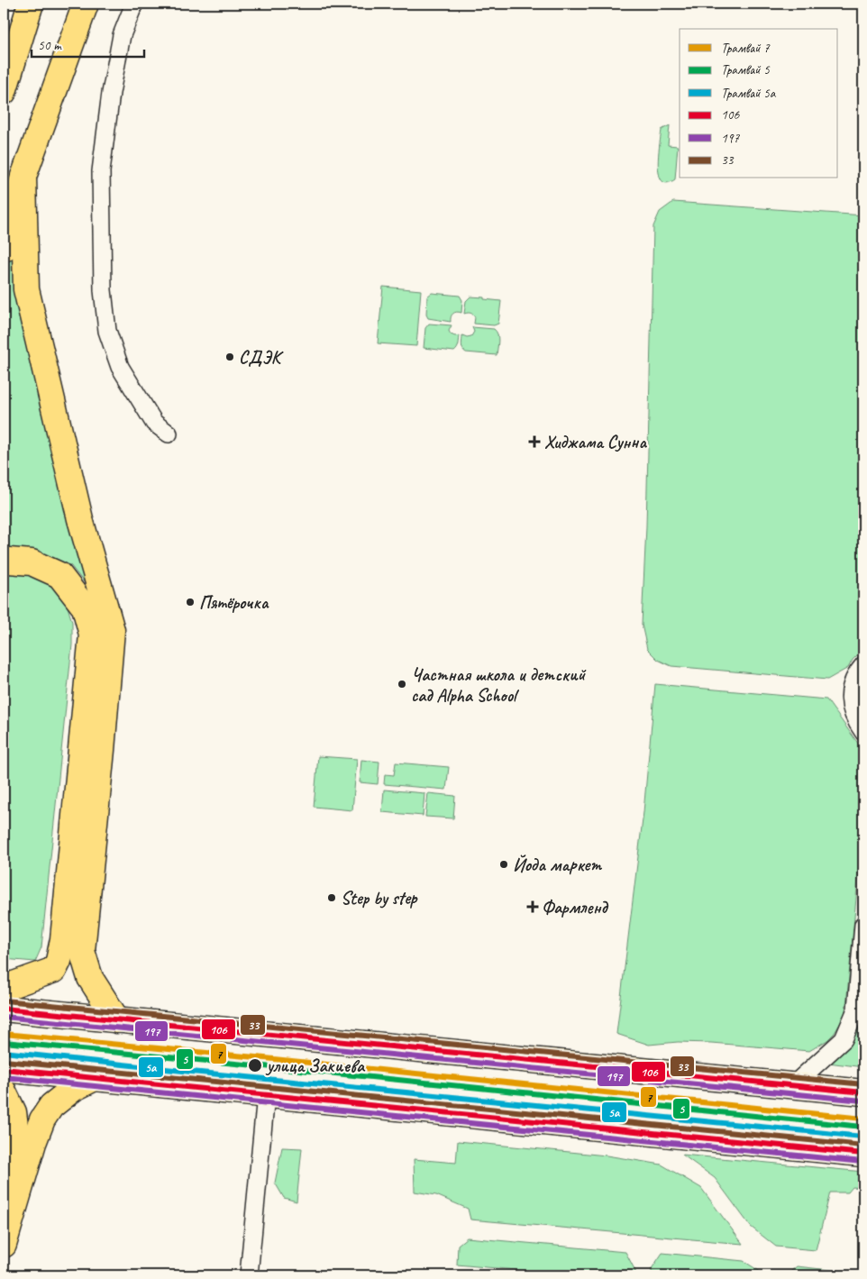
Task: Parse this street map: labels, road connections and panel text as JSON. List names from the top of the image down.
{
  "places": {
    "other": [
      "СДЭК",
      "Пятёрочка",
      "Частная школа и детский сад Alpha School",
      "Йода маркет",
      "Step by step",
      "улица Закиева"
    ],
    "health": ["Хиджама Сунна", "Фармленд"]
  },
  "lines": [
    "transit line 33",
    "transit line 106",
    "transit line 197",
    "tram line 7",
    "tram line 5",
    "tram line 5а"
  ],
  "legend": [
    "Трамвай 7",
    "Трамвай 5",
    "Трамвай 5а",
    "106",
    "197",
    "33"
  ],
  "scale_bar": "50 m"
}
